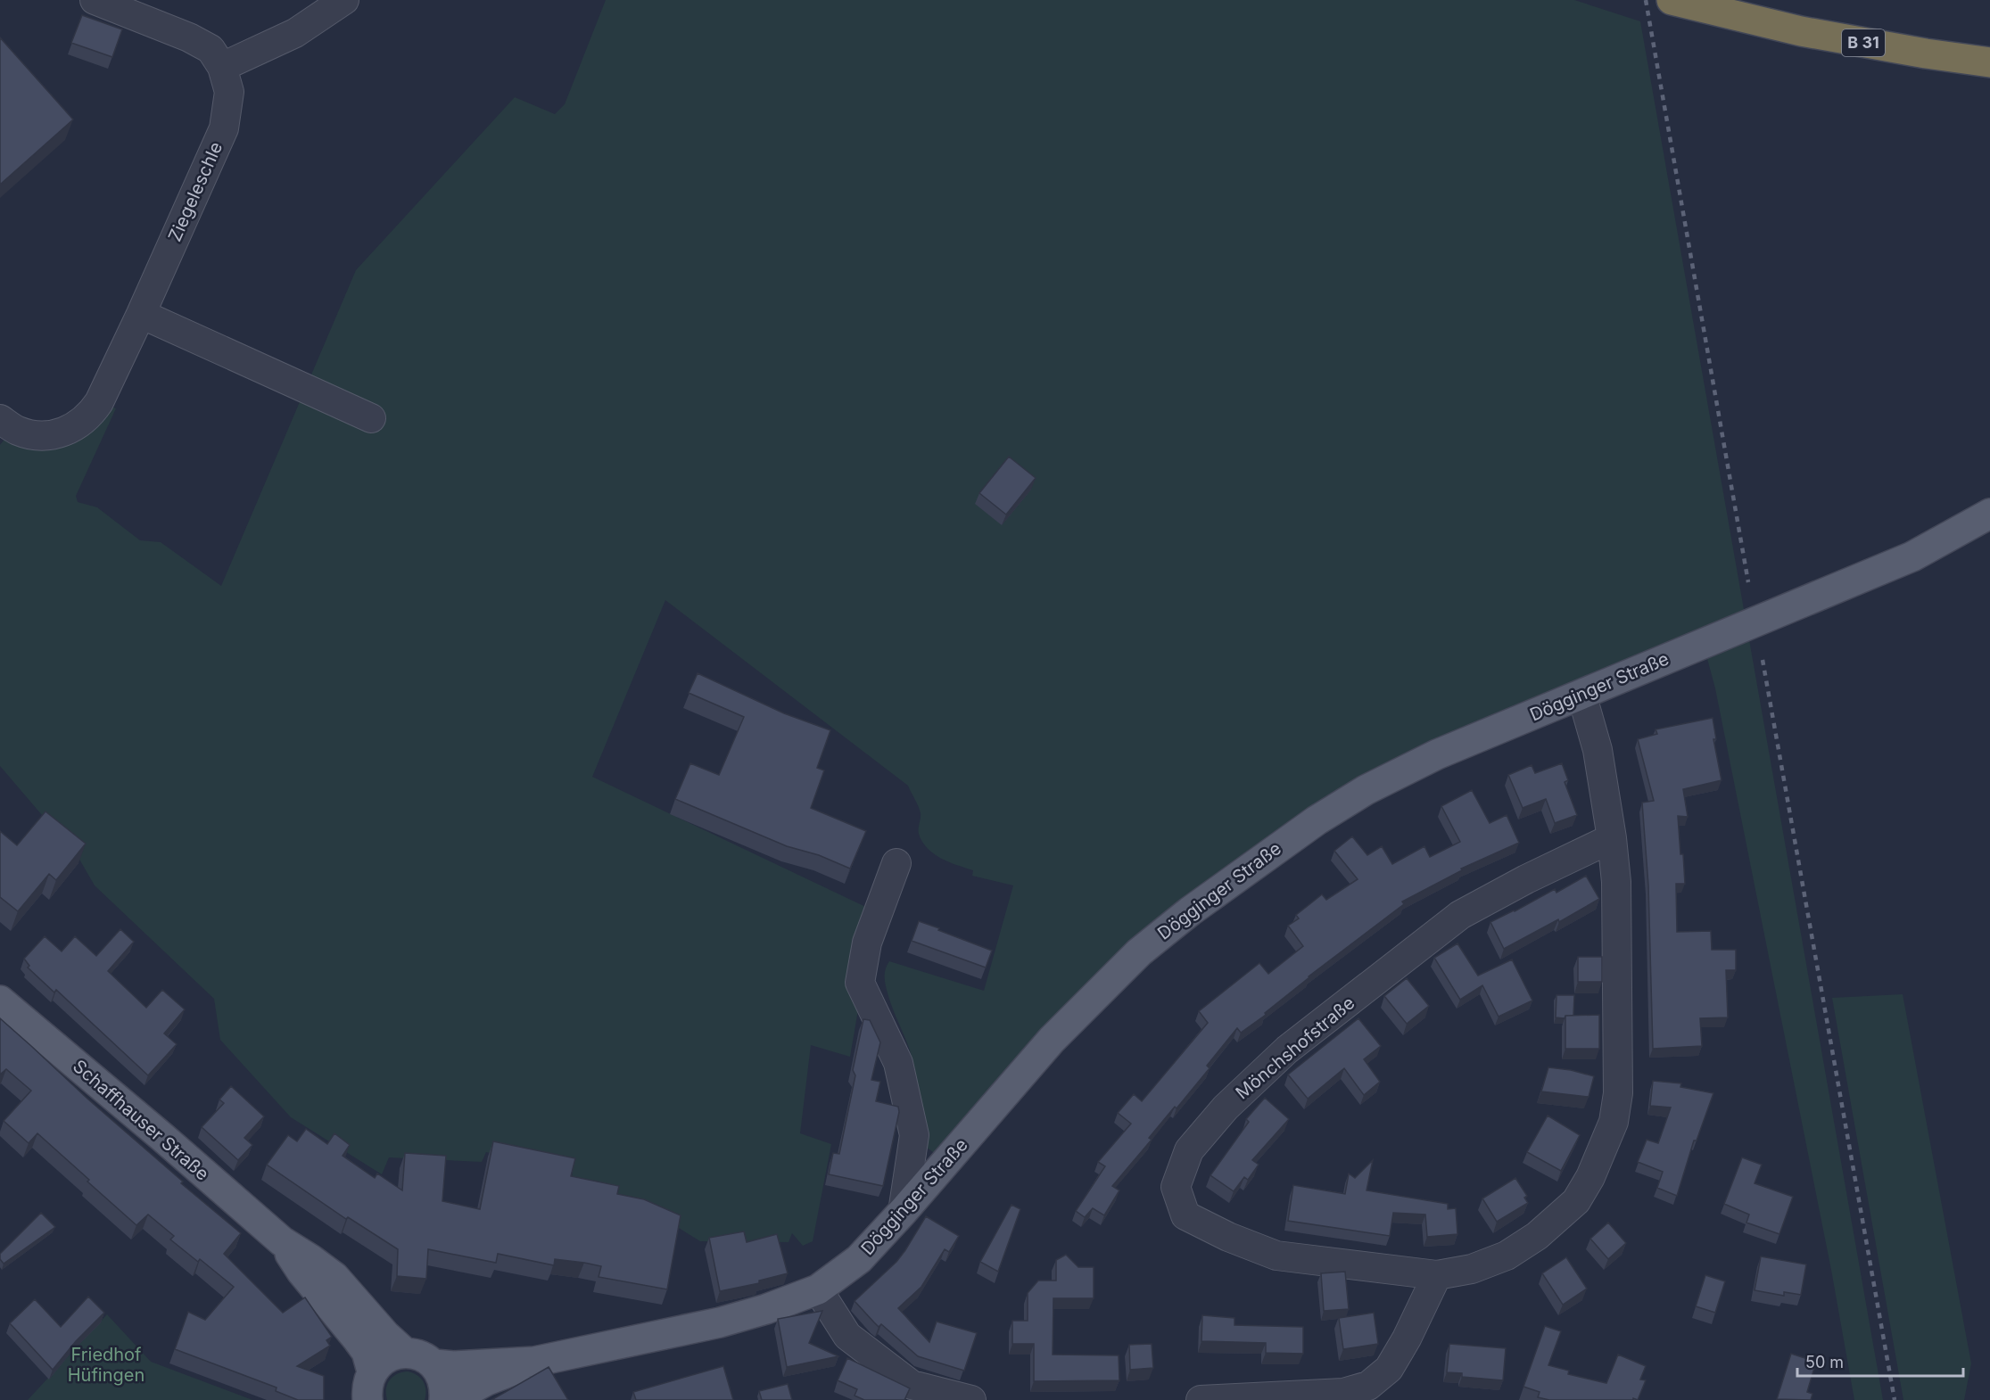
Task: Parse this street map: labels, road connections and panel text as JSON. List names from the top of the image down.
{
  "streets": {
    "highway": ["B 31"],
    "main road": ["Dögginger Straße", "Schaffhauser Straße"],
    "street": ["Ziegeleschle", "Mönchshofstraße"]
  },
  "crossings": [
    ["Dögginger Straße", "Mönchshofstraße"]
  ],
  "parks": ["Friedhof Hüfingen"],
  "scale_bar": "50 m"
}
